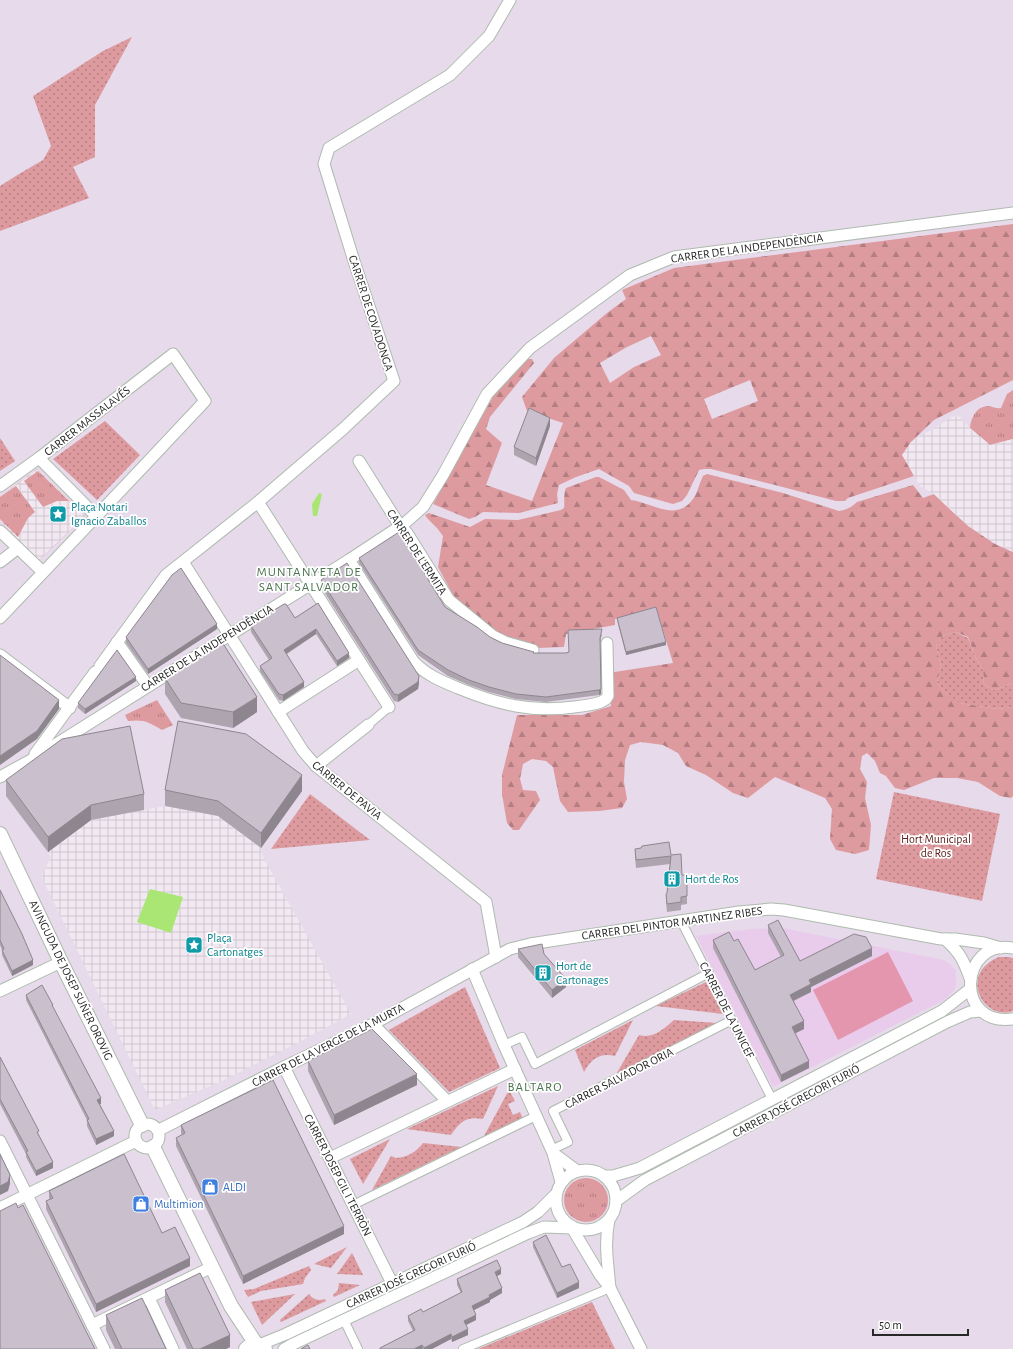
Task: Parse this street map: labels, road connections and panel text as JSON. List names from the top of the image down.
{
  "streets": {
    "street": [
      "CARRER DE LA INDEPENDÈNCIA",
      "CARRER DE COVADONGA",
      "CARRER MASSALAVÉS",
      "CARRER DE L'ERMITA",
      "CARRER DE PAVIA",
      "CARRER DEL PINTOR MARTINEZ RIBES",
      "AVINGUDA DE JOSEP SUÑER OROVIG",
      "CARRER DE LA UNICEF",
      "CARRER DE LA VERGE DE LA MURTA",
      "CARRER SALVADOR ORIA",
      "CARRER JOSÉ GREGORI FURIÓ",
      "CARRER JOSEP GIL I TERRÒN"
    ]
  },
  "crossings": [
    ["CARRER DE LA INDEPENDÈNCIA", "CARRER DE COVADONGA"],
    ["CARRER DE LA INDEPENDÈNCIA", "CARRER DE L'ERMITA"],
    ["CARRER DE LA INDEPENDÈNCIA", "CARRER DE PAVIA"],
    ["CARRER DE COVADONGA", "CARRER DE PAVIA"],
    ["CARRER DE PAVIA", "CARRER DEL PINTOR MARTINEZ RIBES"],
    ["CARRER DE PAVIA", "CARRER DE LA VERGE DE LA MURTA"],
    ["CARRER DEL PINTOR MARTINEZ RIBES", "CARRER DE LA UNICEF"],
    ["CARRER DEL PINTOR MARTINEZ RIBES", "CARRER DE LA VERGE DE LA MURTA"],
    ["AVINGUDA DE JOSEP SUÑER OROVIG", "CARRER DE LA VERGE DE LA MURTA"],
    ["CARRER DE LA UNICEF", "CARRER SALVADOR ORIA"],
    ["CARRER DE LA UNICEF", "CARRER JOSÉ GREGORI FURIÓ"],
    ["CARRER DE LA VERGE DE LA MURTA", "CARRER JOSEP GIL I TERRÒN"],
    ["CARRER JOSÉ GREGORI FURIÓ", "CARRER JOSEP GIL I TERRÒN"]
  ],
  "districts": ["MUNTANYETA DE SANT SALVADOR", "BALTARO"],
  "parks": ["Hort Municipal de Ros"],
  "places": {
    "place": ["Plaça Notari Ignacio Zaballos", "Plaça Cartonatges"],
    "building": ["Hort de Ros", "Hort de Cartonages"],
    "shop": ["ALDI", "Multimion"]
  },
  "scale_bar": "50 m"
}
